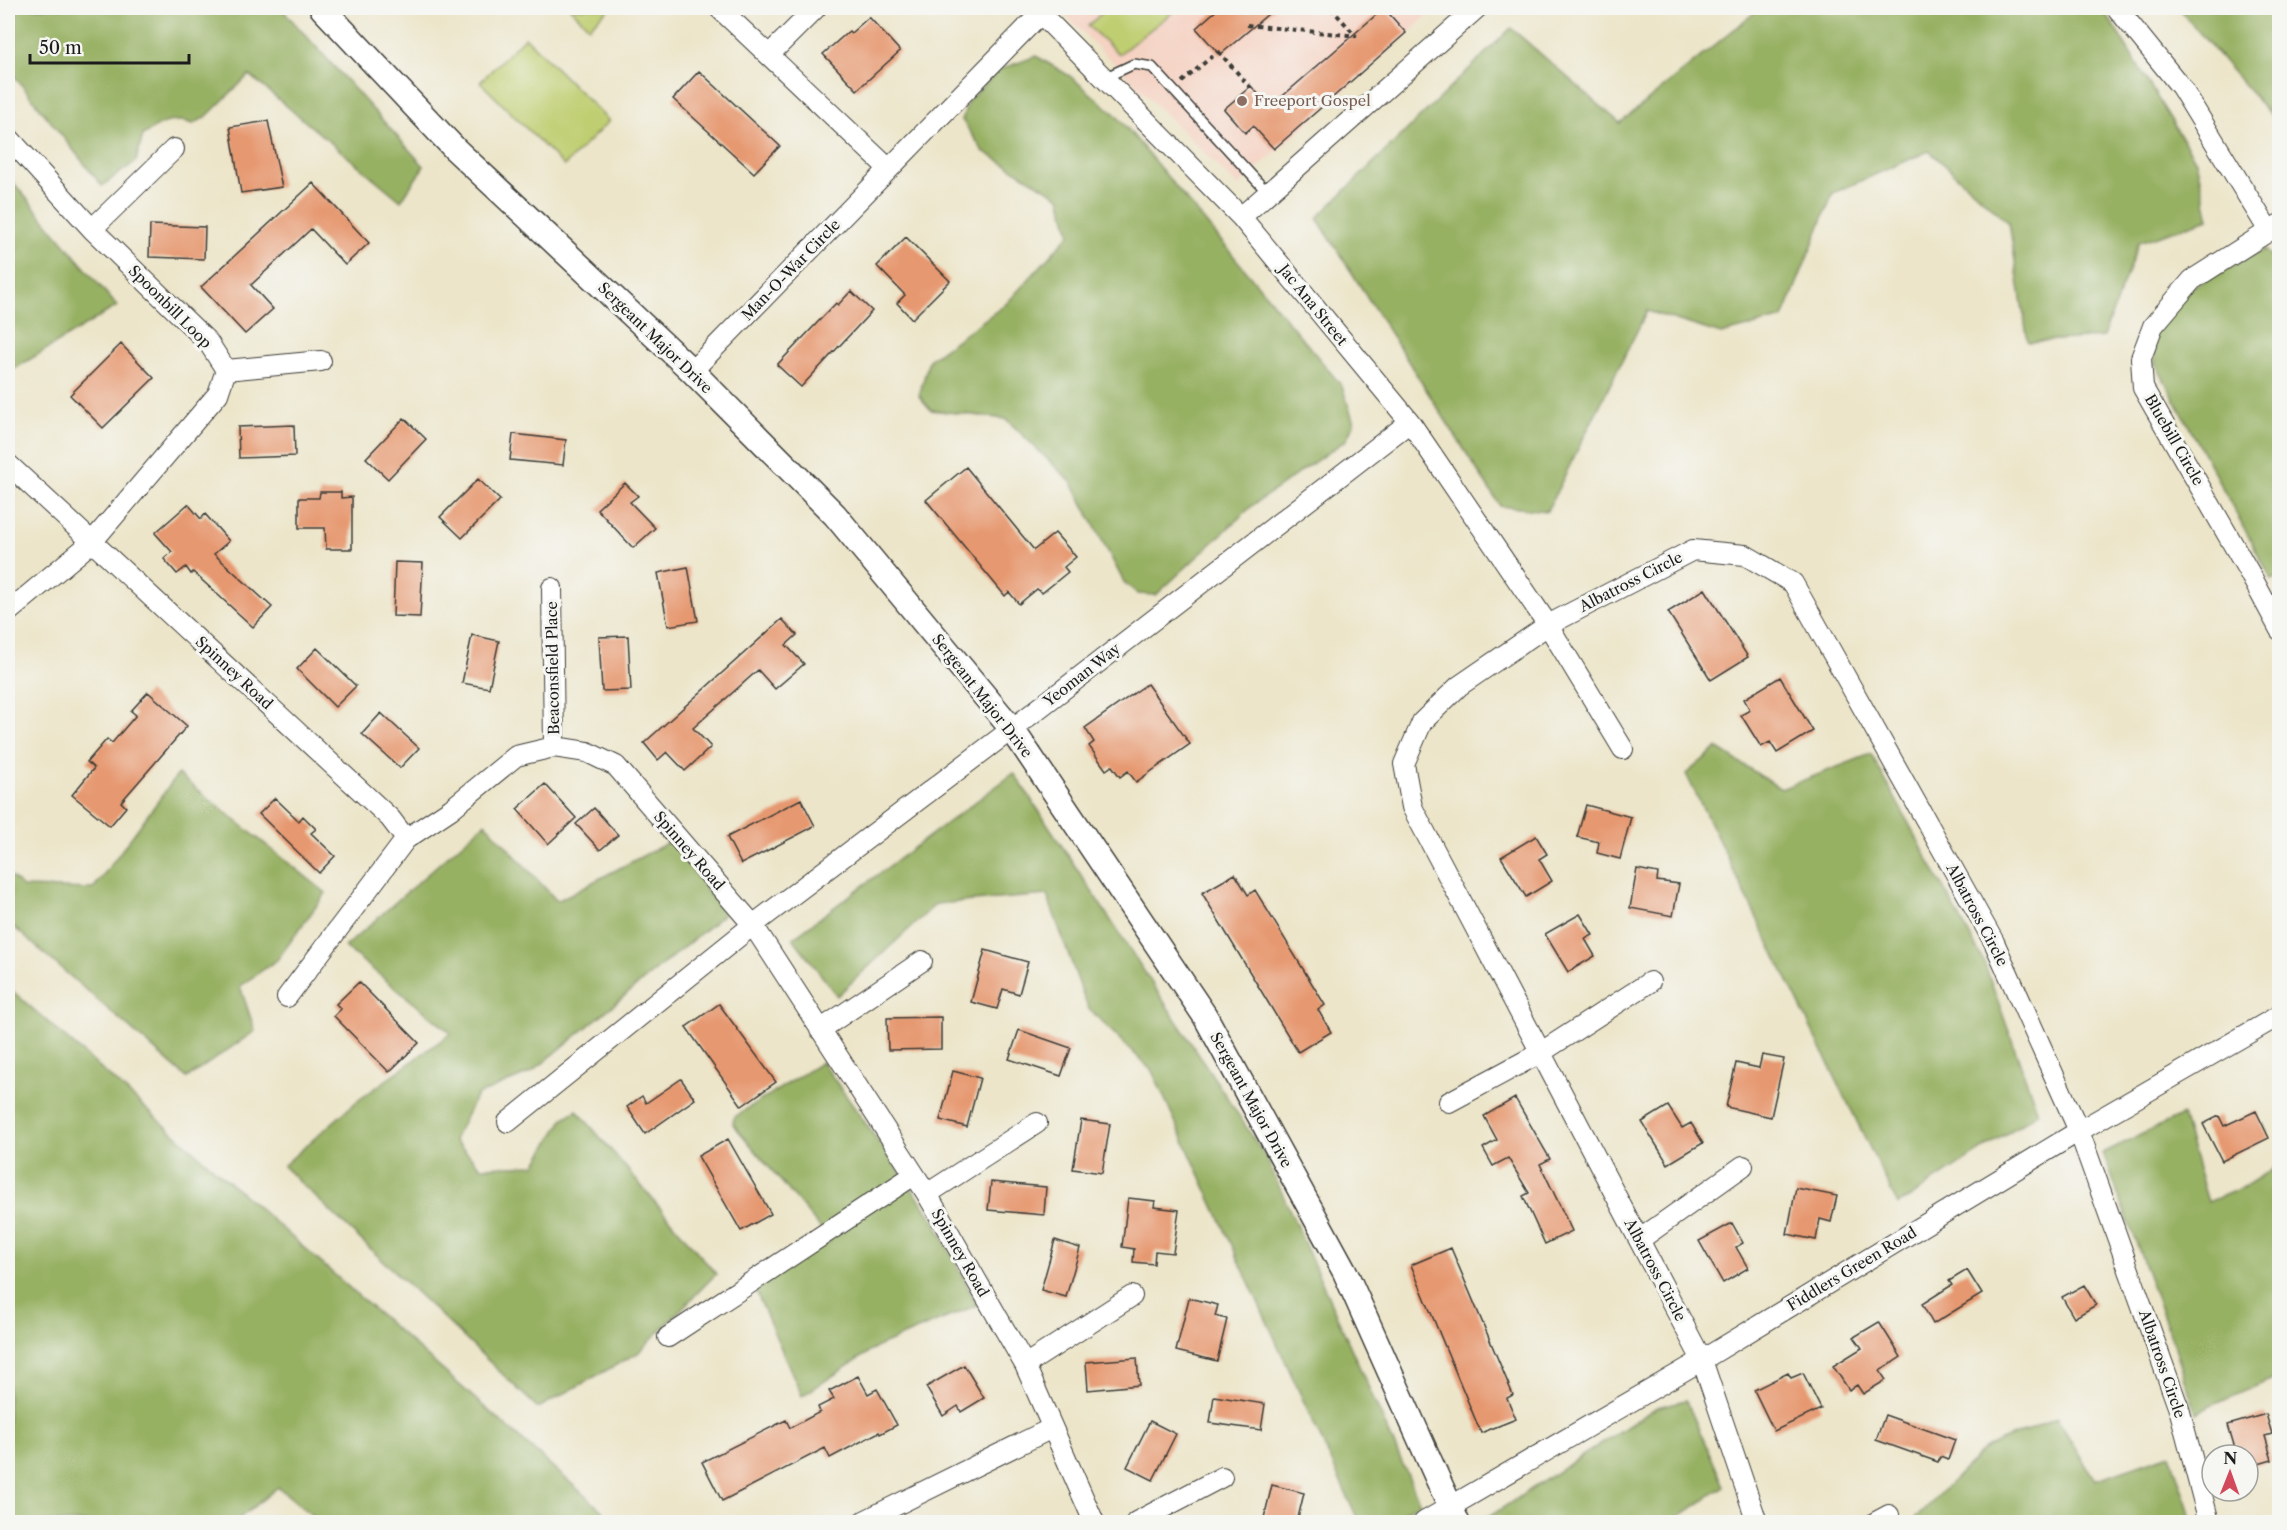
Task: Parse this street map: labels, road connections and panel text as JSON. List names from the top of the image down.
{
  "streets": {
    "street": [
      "Man-O-War Circle",
      "Jac Ana Street",
      "Spoonbill Loop",
      "Sergeant Major Drive",
      "Bluebill Circle",
      "Albatross Circle",
      "Beaconsfield Place",
      "Spinney Road",
      "Yeoman Way",
      "Fiddlers Green Road"
    ]
  },
  "crossings": [
    ["Man-O-War Circle", "Jac Ana Street"],
    ["Man-O-War Circle", "Sergeant Major Drive"],
    ["Jac Ana Street", "Albatross Circle"],
    ["Jac Ana Street", "Yeoman Way"],
    ["Sergeant Major Drive", "Yeoman Way"],
    ["Sergeant Major Drive", "Fiddlers Green Road"],
    ["Albatross Circle", "Fiddlers Green Road"],
    ["Beaconsfield Place", "Spinney Road"],
    ["Spinney Road", "Yeoman Way"]
  ],
  "places": ["Freeport Gospel"],
  "scale_bar": "50 m",
  "north": "top"
}
